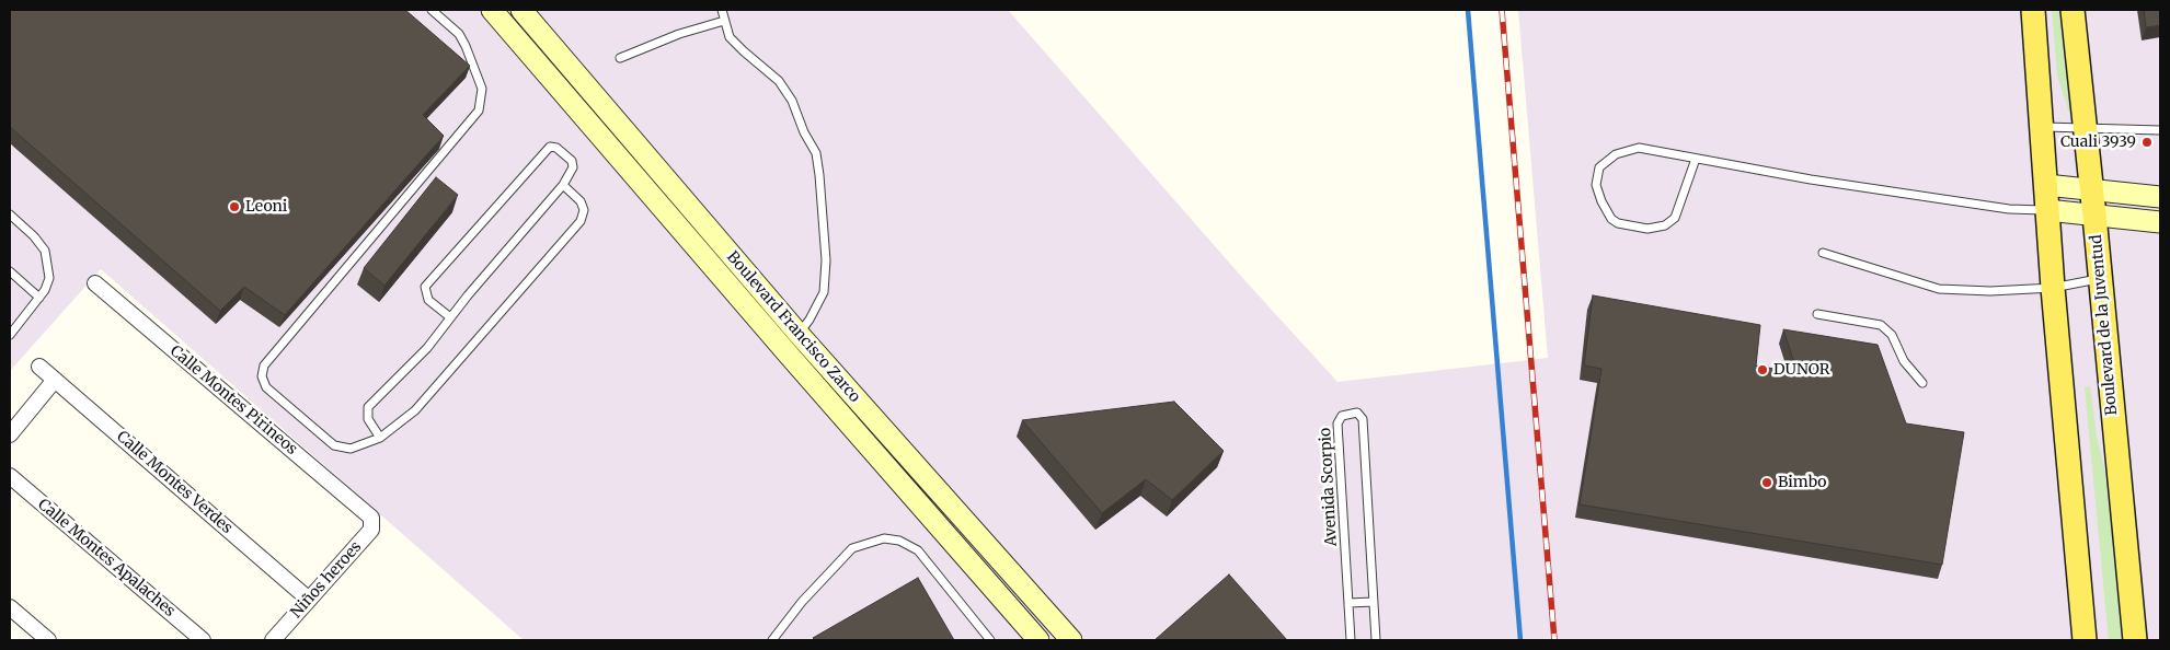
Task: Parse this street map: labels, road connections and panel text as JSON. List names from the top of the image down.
{
  "streets": {
    "main road": ["Boulevard de la Juventud", "Boulevard Francisco Zarco"],
    "street": [
      "Calle Montes Pirineos",
      "Calle Montes Verdes",
      "Calle Montes Apalaches",
      "Niños heroes"
    ],
    "lane": ["Avenida Scorpio"]
  },
  "crossings": [
    ["Calle Montes Pirineos", "Niños heroes"],
    ["Calle Montes Verdes", "Niños heroes"]
  ],
  "places": [
    "Cuali 3939",
    "Leoni",
    "DUNOR",
    "Bimbo"
  ]
}
